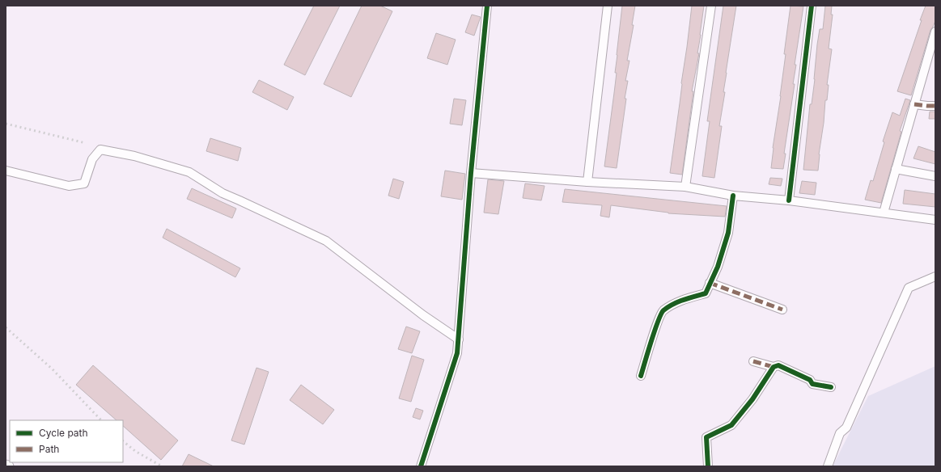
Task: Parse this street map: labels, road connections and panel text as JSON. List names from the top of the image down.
{
  "legend": ["Cycle path", "Path"]
}
